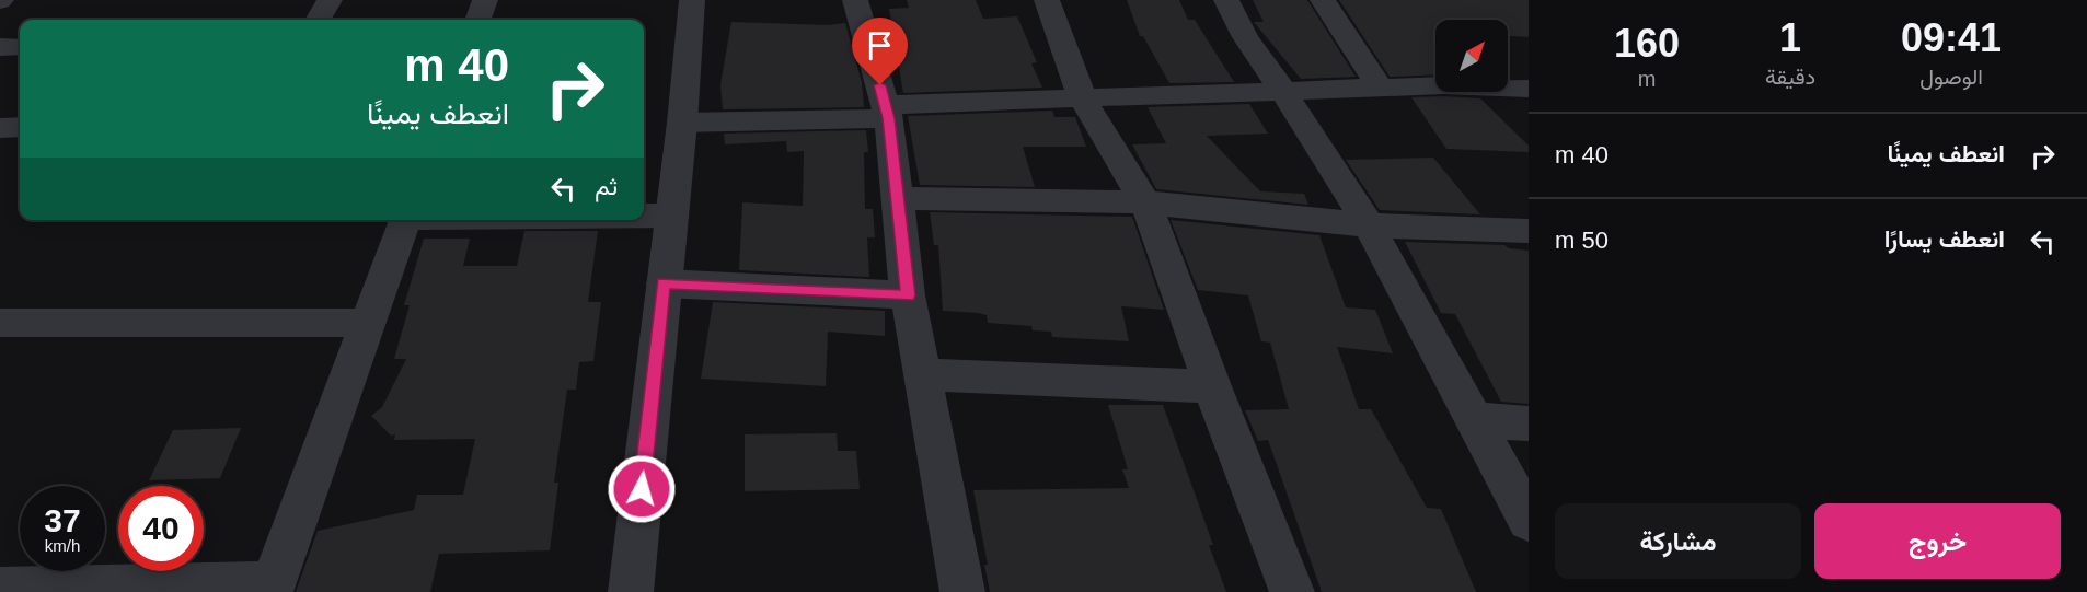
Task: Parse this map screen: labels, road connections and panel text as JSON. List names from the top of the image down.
{
  "north": "top right",
  "page": {
    "eta": [
      "09:41",
      "الوصول",
      "1",
      "دقيقة",
      "160",
      "m"
    ],
    "turn": ["40 m", "انعطف يمينًا"],
    "list": [
      {
        "name": "انعطف يمينًا",
        "value": "40 m"
      },
      {
        "name": "انعطف يسارًا",
        "value": "50 m"
      }
    ],
    "then": "ثم",
    "speed": "37 km/h",
    "limit": "40",
    "buttons": ["خروج", "مشاركة"]
  }
}
